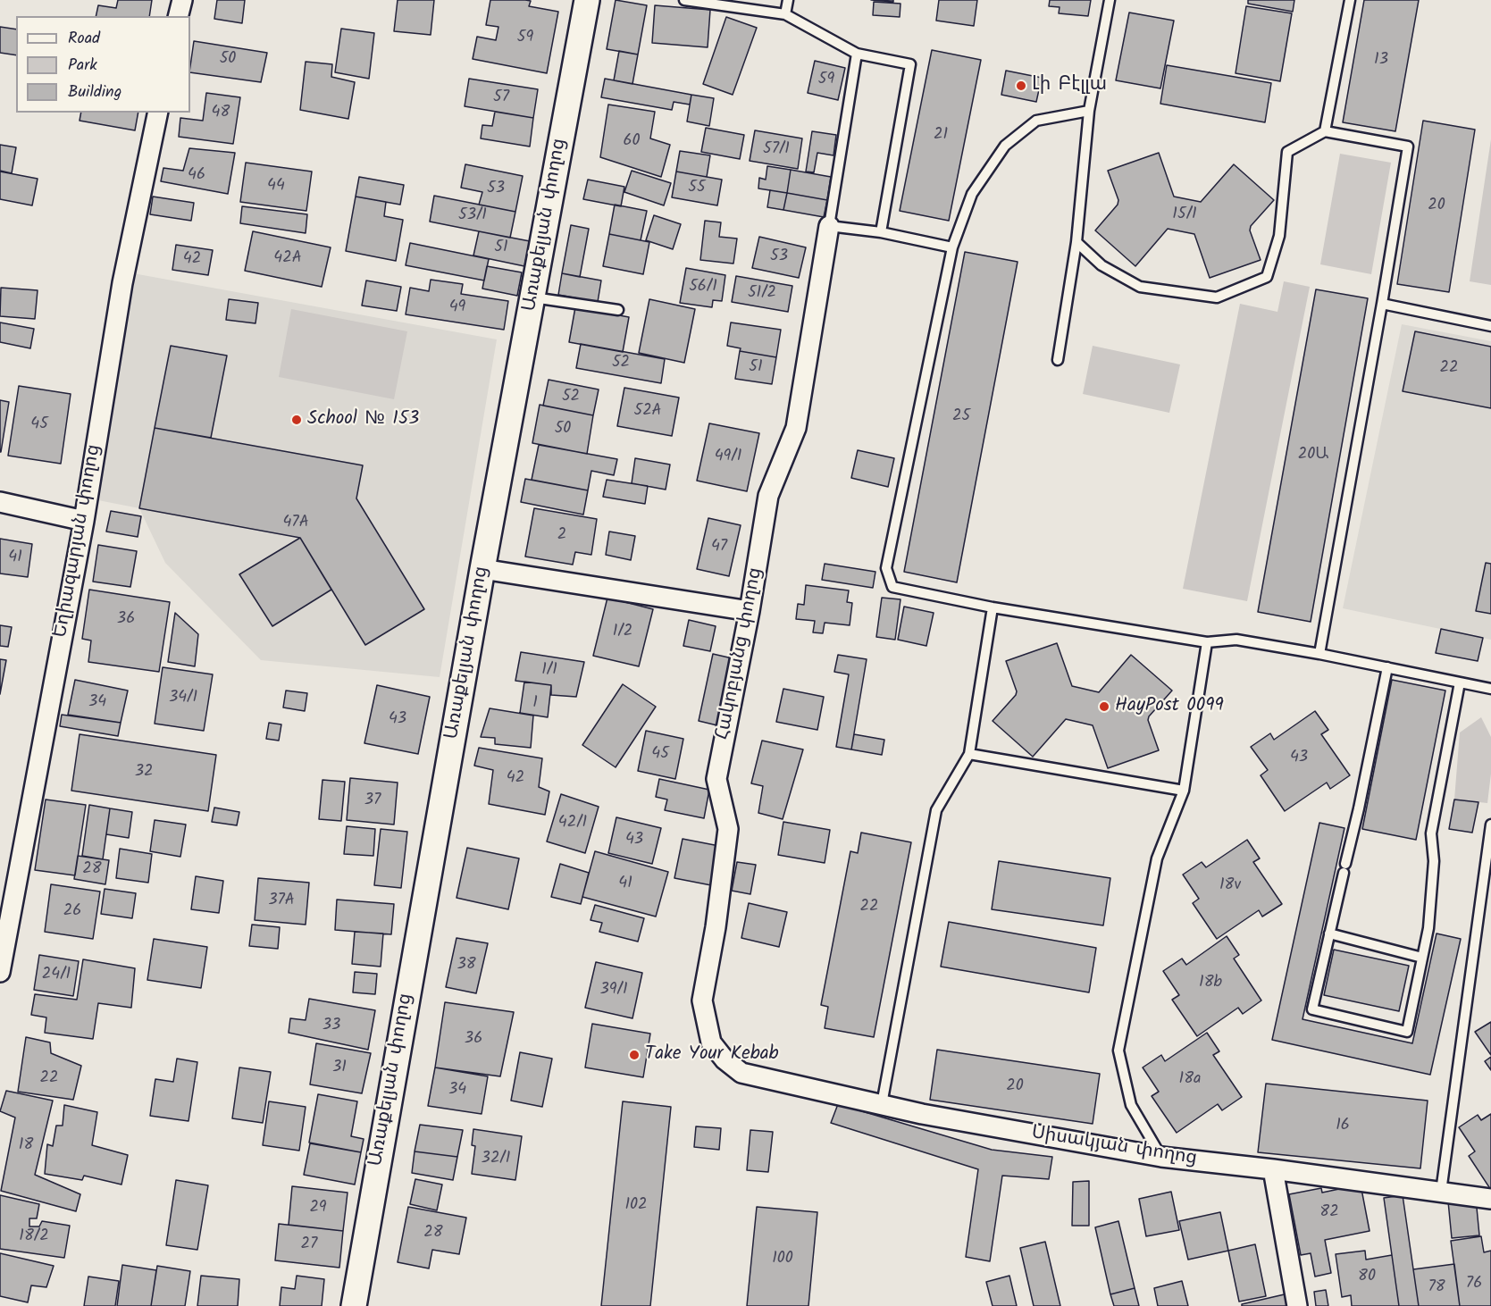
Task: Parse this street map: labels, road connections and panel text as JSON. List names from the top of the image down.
{
  "streets": {
    "street": [
      "Առաքելյան փողոց",
      "Եղիազարյան փողոց",
      "Հակոբյանց փողոց",
      "Սիսակյան փողոց"
    ]
  },
  "crossings": [
    ["Հակոբյանց փողոց", "Սիսակյան փողոց"]
  ],
  "places": [
    "Լի Բէլլա",
    "School № 153",
    "HayPost 0099",
    "Take Your Kebab"
  ],
  "house_numbers": [
    "59",
    "50",
    "13",
    "59",
    "57",
    "48",
    "21",
    "60",
    "57/1",
    "46",
    "44",
    "55",
    "53",
    "20",
    "15/1",
    "53/1",
    "51",
    "53",
    "42A",
    "42",
    "56/1",
    "51/2",
    "49",
    "52",
    "51",
    "22",
    "52",
    "52A",
    "25",
    "45",
    "50",
    "20Ա",
    "49/1",
    "47A",
    "2",
    "47",
    "41",
    "36",
    "1/2",
    "1/1",
    "34/1",
    "34",
    "1",
    "43",
    "45",
    "43",
    "32",
    "42",
    "37",
    "42/1",
    "43",
    "28",
    "41",
    "18v",
    "37A",
    "22",
    "26",
    "38",
    "24/1",
    "18b",
    "39/1",
    "33",
    "36",
    "31",
    "22",
    "18a",
    "20",
    "34",
    "16",
    "18",
    "32/1",
    "102",
    "29",
    "82",
    "28",
    "18/2",
    "27",
    "100",
    "80",
    "76",
    "78"
  ],
  "legend": ["Road", "Park", "Building"]
}
